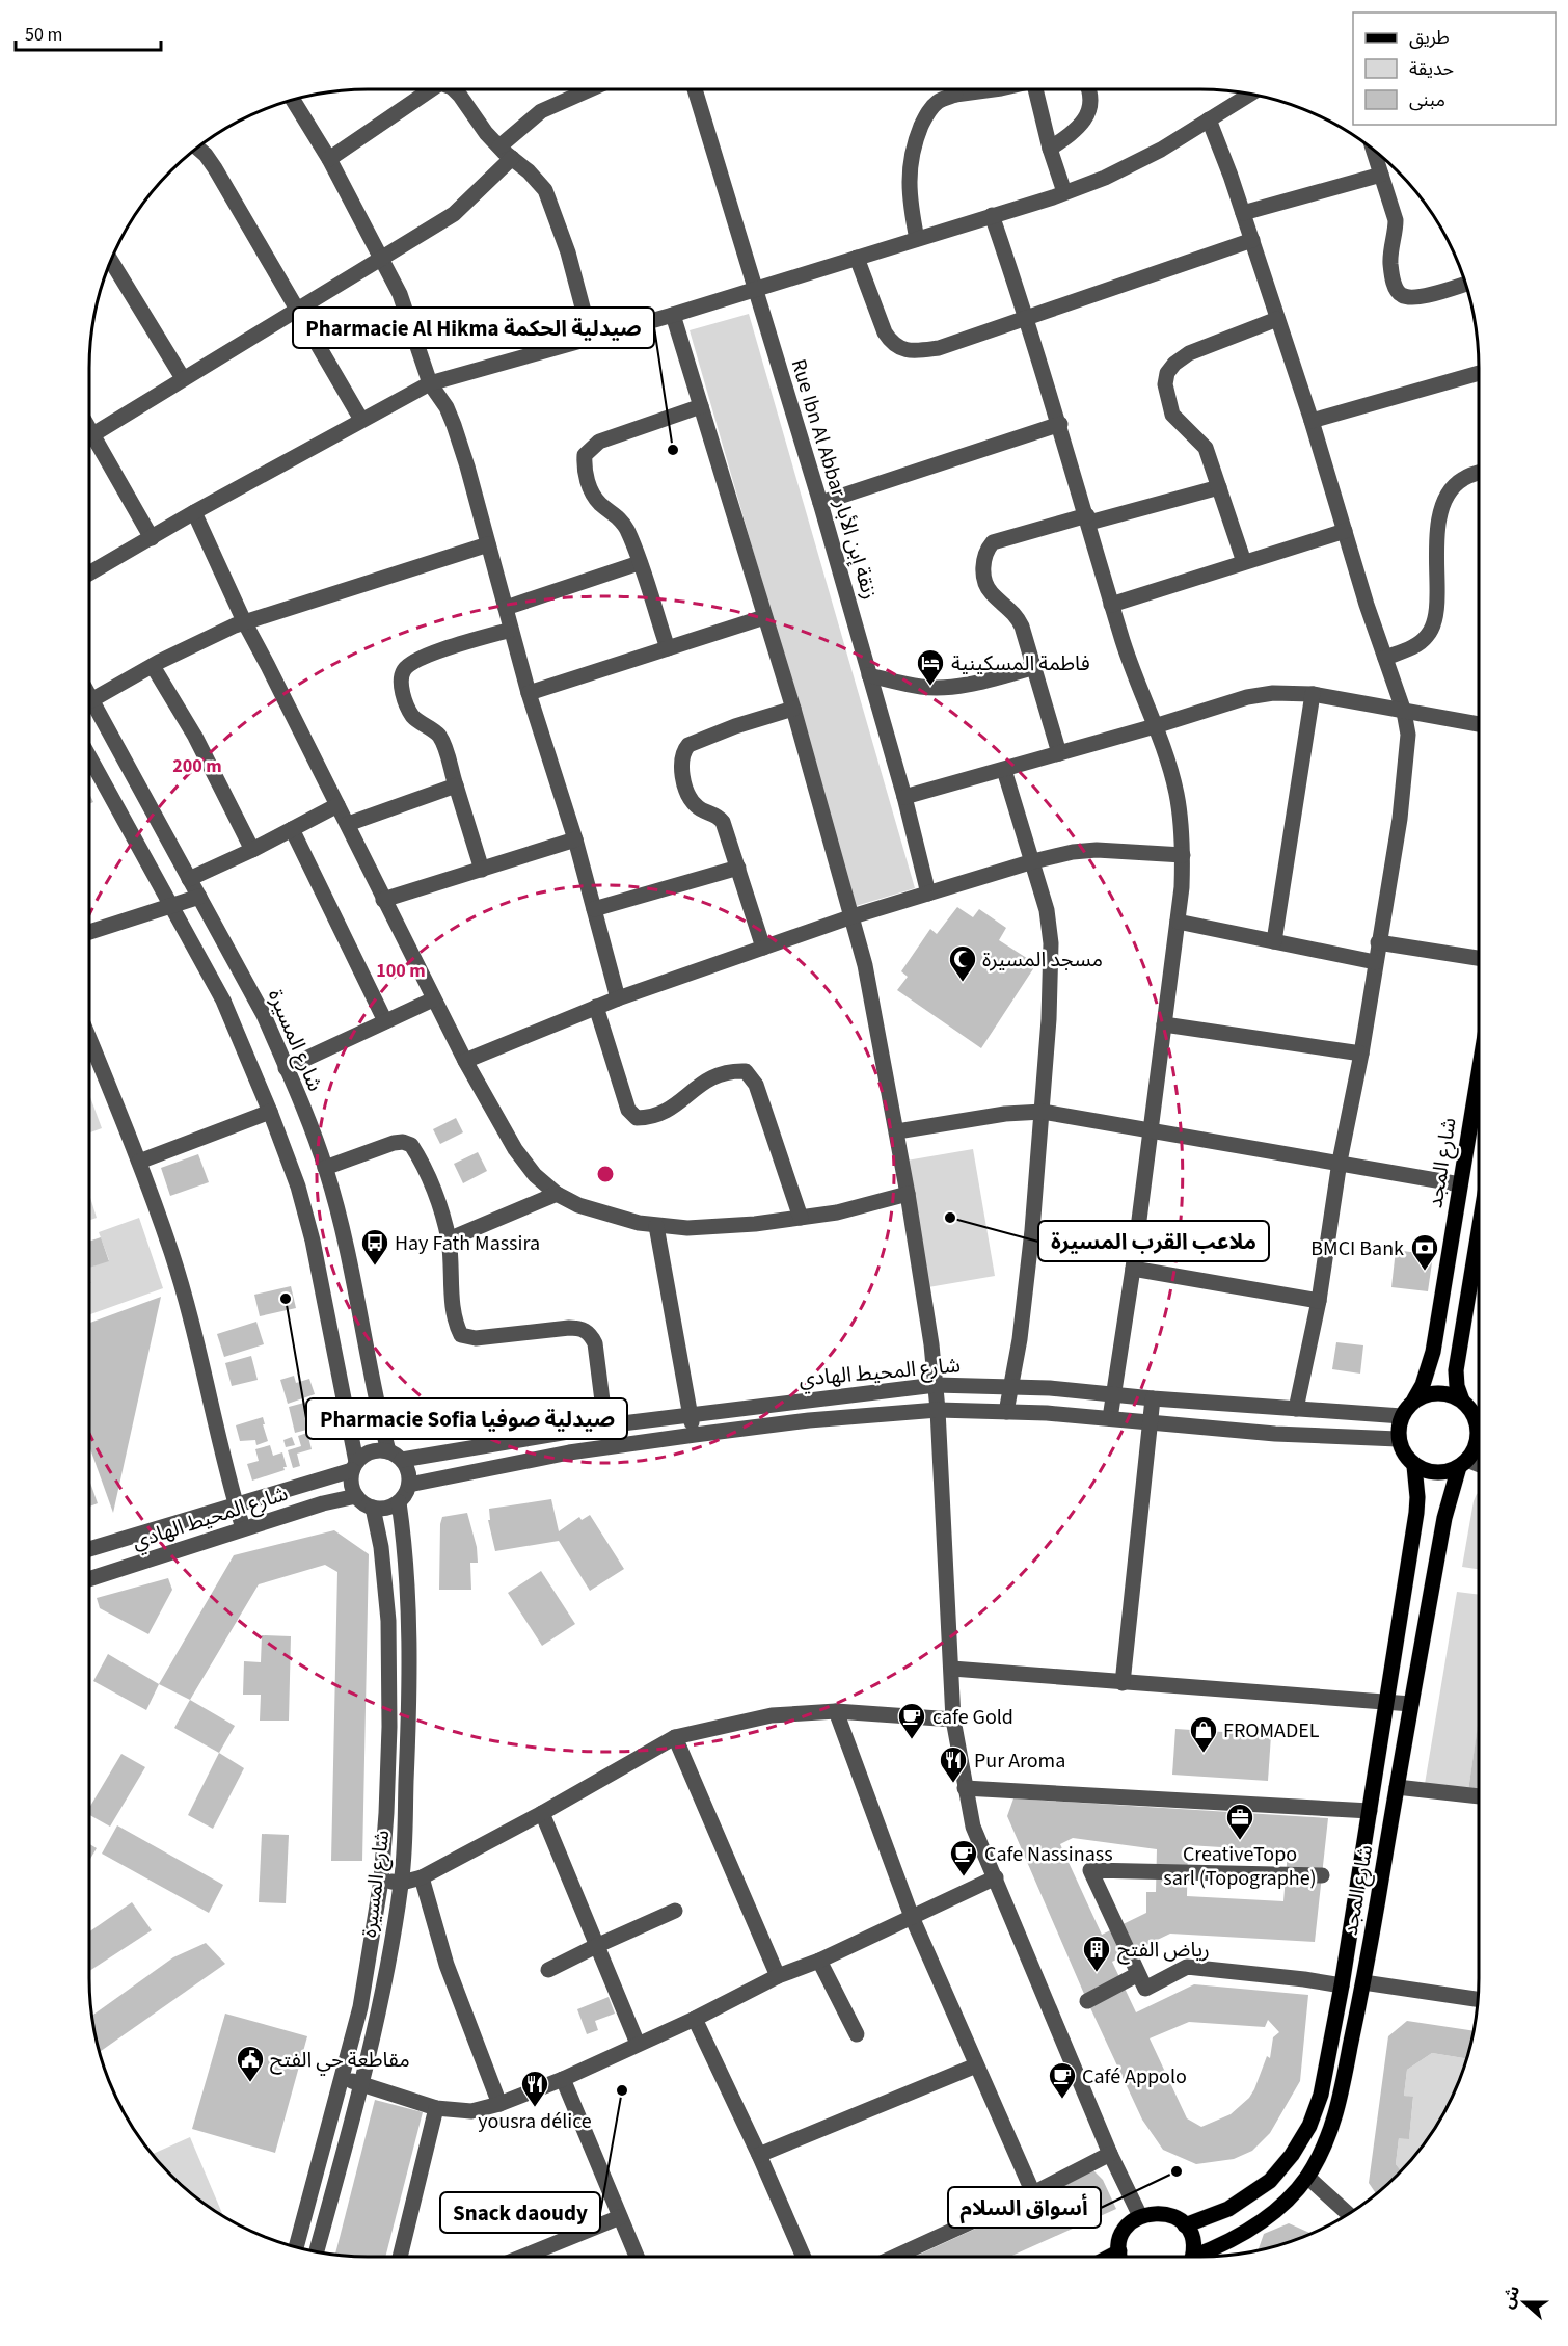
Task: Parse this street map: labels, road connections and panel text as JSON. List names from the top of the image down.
{
  "streets": {
    "main road": ["شارع المجد"],
    "street": ["Rue Ibn Al Abbar زنقة إبن الأبار", "شارع المسيرة", "شارع المحيط الهادي"]
  },
  "crossings": [
    ["شارع المسيرة", "شارع المحيط الهادي"]
  ],
  "places": {
    "other": [
      "Pharmacie Al Hikma صيدلية الحكمة",
      "ملاعب القرب المسيرة",
      "Pharmacie Sofia صيدلية صوفيا",
      "Snack daoudy",
      "أسواق السلام"
    ],
    "hotel": ["فاطمة المسكينية"],
    "mosque": ["مسجد المسيرة"],
    "bus stop": ["Hay Fath Massira"],
    "bank": ["BMCI Bank"],
    "cafe": ["cafe Gold", "Cafe Nassinass", "Café Appolo"],
    "shop": ["FROMADEL"],
    "restaurant": ["Pur Aroma", "yousra délice"],
    "office": ["CreativeTopo sarl (Topographe)"],
    "building": ["رياض الفتح"],
    "public building": ["مقاطعة حي الفتح"]
  },
  "legend": ["طريق", "حديقة", "مبنى"],
  "scale_bar": "50 m",
  "north": "left",
  "rings": ["200 m", "100 m"]
}
